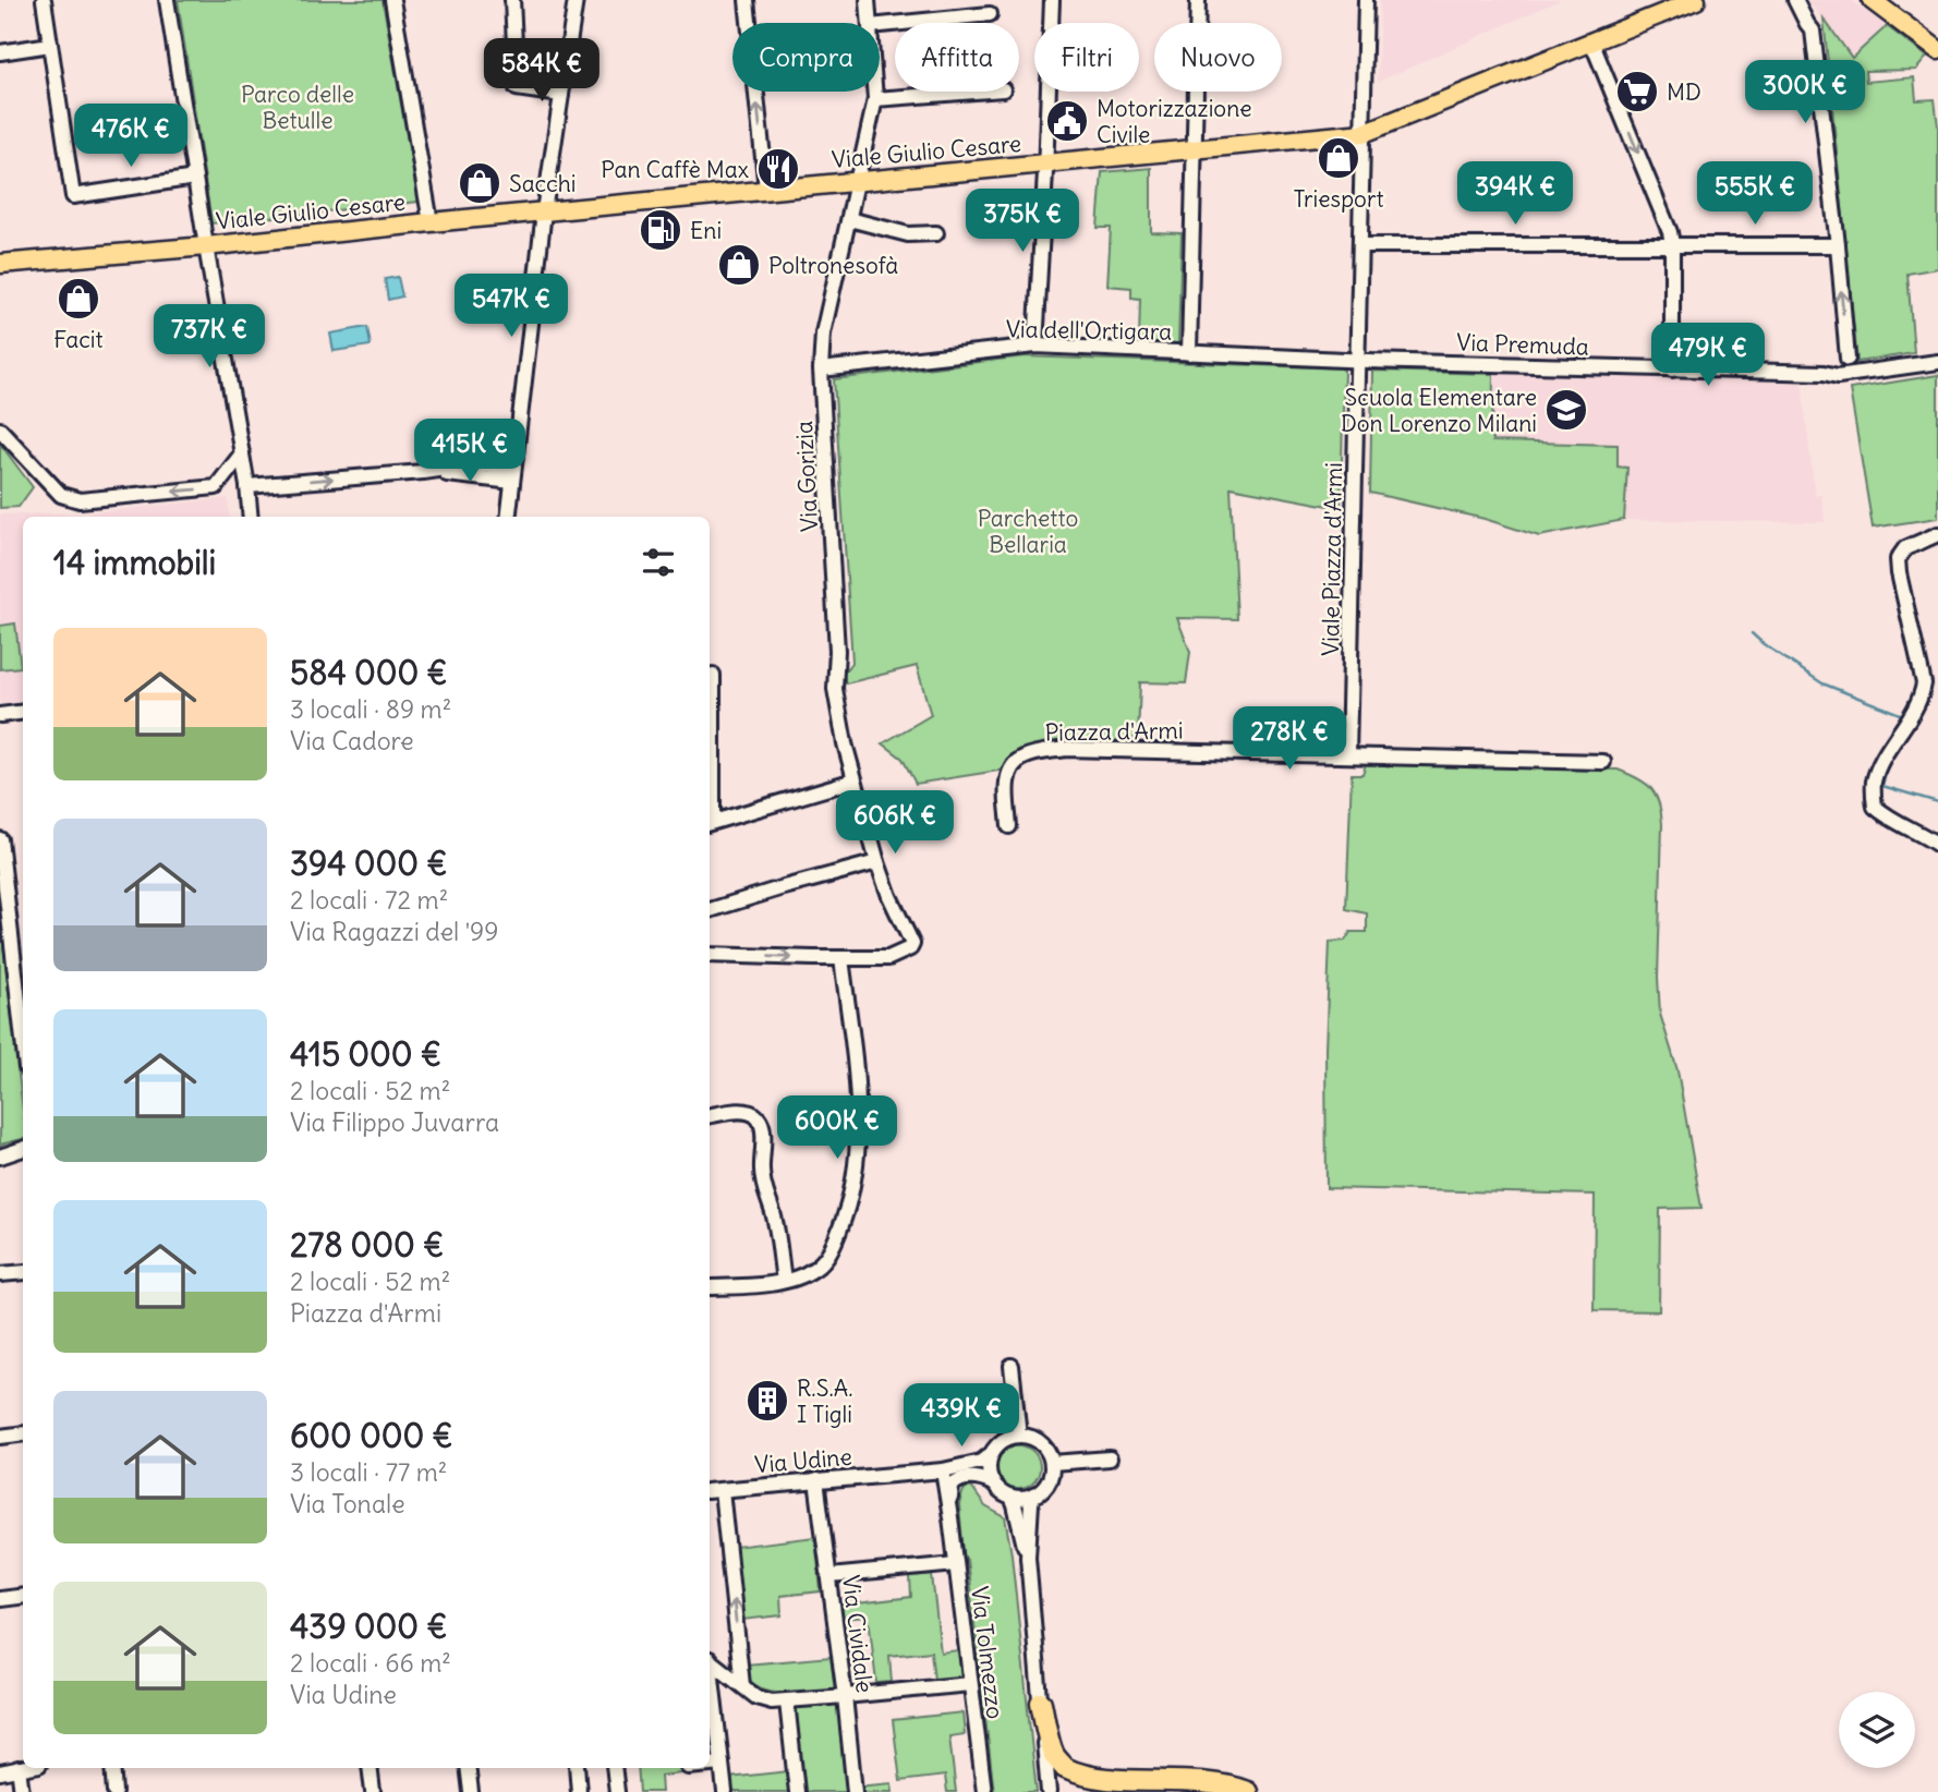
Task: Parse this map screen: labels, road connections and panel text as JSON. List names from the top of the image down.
{
  "streets": {
    "main road": ["Viale Giulio Cesare"],
    "street": [
      "Via dell'Ortigara",
      "Via Premuda",
      "Via Gorizia",
      "Viale Piazza d'Armi",
      "Piazza d'Armi",
      "Via Udine",
      "Via Cividale",
      "Via Tolmezzo"
    ]
  },
  "crossings": [
    ["Viale Giulio Cesare", "Via Gorizia"],
    ["Viale Giulio Cesare", "Viale Piazza d'Armi"],
    ["Via dell'Ortigara", "Via Premuda"],
    ["Via dell'Ortigara", "Via Gorizia"],
    ["Via dell'Ortigara", "Viale Piazza d'Armi"],
    ["Via Premuda", "Viale Piazza d'Armi"],
    ["Viale Piazza d'Armi", "Piazza d'Armi"],
    ["Via Udine", "Via Cividale"],
    ["Via Udine", "Via Tolmezzo"]
  ],
  "parks": ["Parco delle Betulle", "Parchetto Bellaria"],
  "places": {
    "supermarket": ["MD"],
    "public building": ["Motorizzazione Civile"],
    "shop": [
      "Triesport",
      "Sacchi",
      "Poltronesofà",
      "Facit"
    ],
    "restaurant": ["Pan Caffè Max"],
    "fuel station": ["Eni"],
    "school or university": ["Scuola Elementare Don Lorenzo Milani"],
    "building": ["R.S.A. I Tigli"]
  },
  "page": {
    "chip": [
      "Compra",
      "Affitta",
      "Filtri",
      "Nuovo"
    ],
    "price": [
      "584K €",
      "300K €",
      "476K €",
      "394K €",
      "555K €",
      "375K €",
      "547K €",
      "737K €",
      "479K €",
      "415K €",
      "278K €",
      "606K €",
      "600K €",
      "439K €"
    ],
    "heading": "14 immobili",
    "list": [
      {
        "name": "584 000 €",
        "note": "3 locali · 89 m² · Via Cadore"
      },
      {
        "name": "394 000 €",
        "note": "2 locali · 72 m² · Via Ragazzi del '99"
      },
      {
        "name": "415 000 €",
        "note": "2 locali · 52 m² · Via Filippo Juvarra"
      },
      {
        "name": "278 000 €",
        "note": "2 locali · 52 m² · Piazza d'Armi"
      },
      {
        "name": "600 000 €",
        "note": "3 locali · 77 m² · Via Tonale"
      },
      {
        "name": "439 000 €",
        "note": "2 locali · 66 m² · Via Udine"
      }
    ]
  }
}
